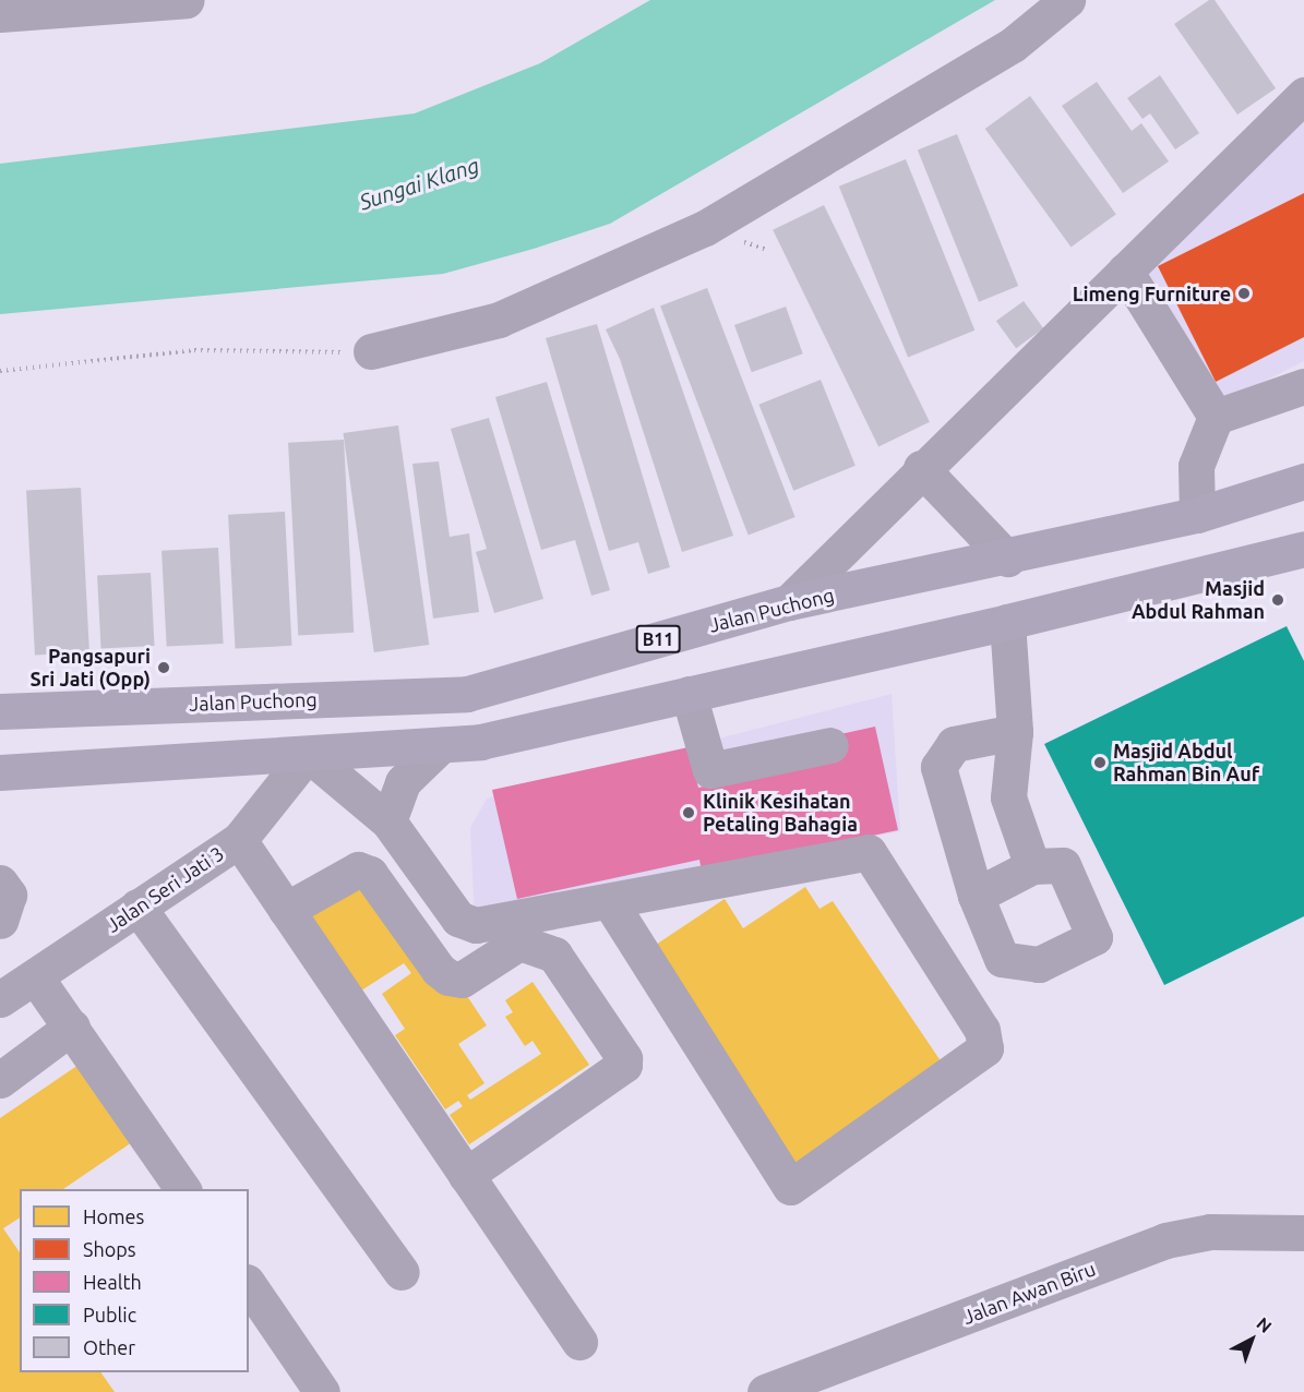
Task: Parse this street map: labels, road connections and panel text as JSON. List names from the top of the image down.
{
  "streets": {
    "main road": ["Jalan Puchong", "B11"],
    "street": ["Jalan Seri Jati 3", "Jalan Awan Biru"]
  },
  "water": ["Sungai Klang"],
  "places": [
    "Limeng Furniture",
    "Masjid Abdul Rahman",
    "Pangsapuri Sri Jati (Opp)",
    "Masjid Abdul Rahman Bin Auf",
    "Klinik Kesihatan Petaling Bahagia"
  ],
  "legend": [
    "Homes",
    "Shops",
    "Health",
    "Public",
    "Other"
  ],
  "north": "top right"
}
